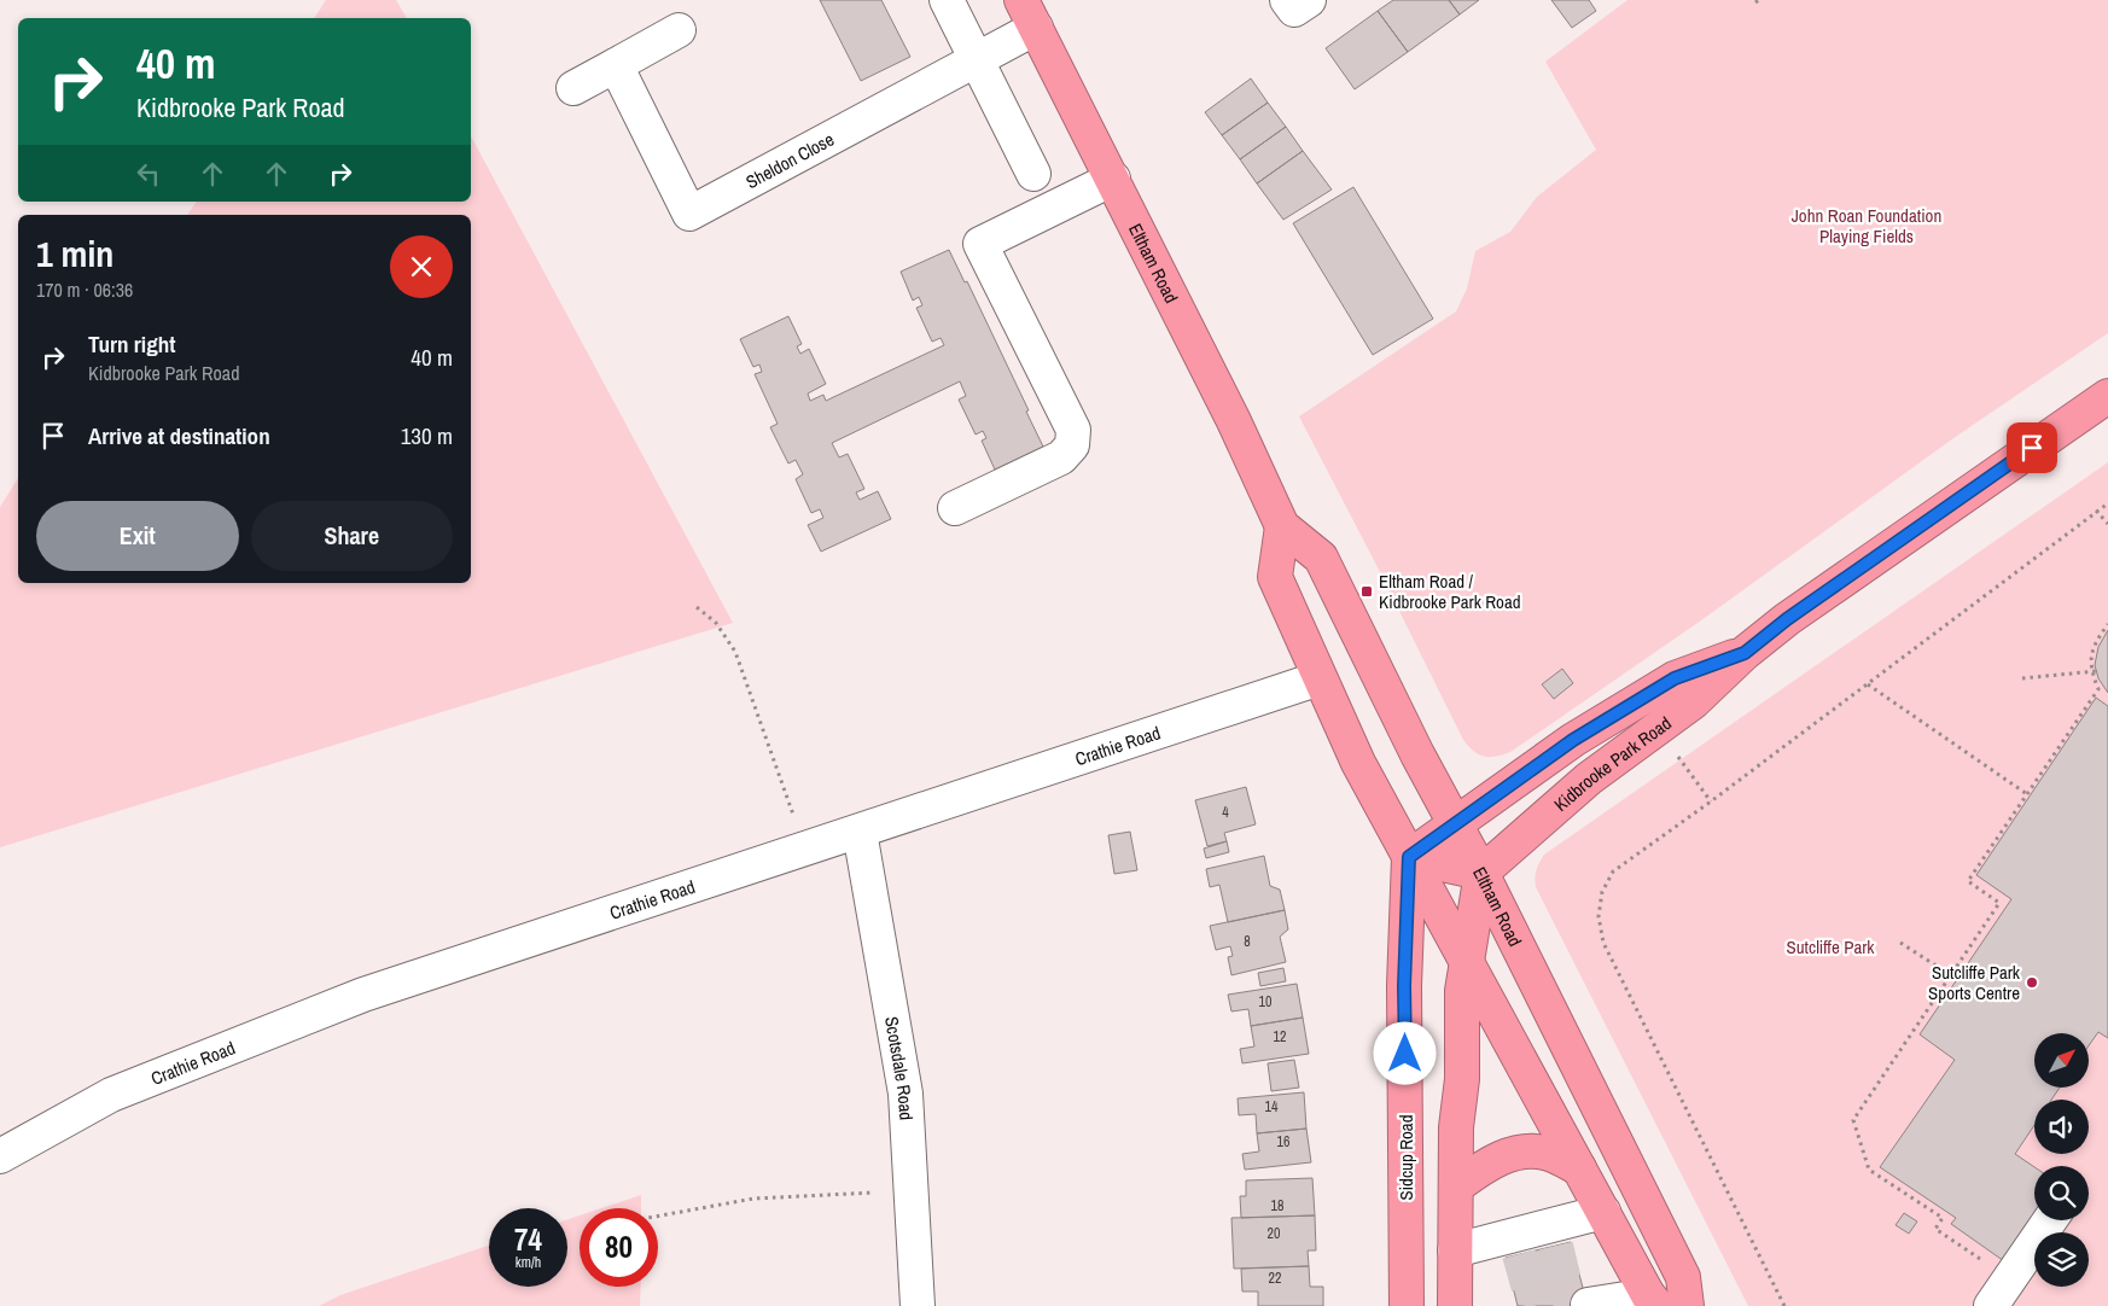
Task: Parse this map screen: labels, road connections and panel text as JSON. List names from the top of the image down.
{
  "streets": {
    "highway": ["Eltham Road", "Kidbrooke Park Road", "Sidcup Road"],
    "street": ["Sheldon Close", "Crathie Road", "Scotsdale Road"]
  },
  "crossings": [
    ["Sheldon Close", "Eltham Road"],
    ["Eltham Road", "Crathie Road"],
    ["Eltham Road", "Kidbrooke Park Road"],
    ["Eltham Road", "Sidcup Road"],
    ["Crathie Road", "Scotsdale Road"],
    ["Kidbrooke Park Road", "Sidcup Road"]
  ],
  "parks": ["John Roan Foundation Playing Fields", "Sutcliffe Park"],
  "places": {
    "transit": ["Eltham Road / Kidbrooke Park Road"],
    "other": ["Sutcliffe Park Sports Centre"]
  },
  "house_numbers": [
    "4",
    "8",
    "10",
    "12",
    "14",
    "16",
    "18",
    "20",
    "22"
  ],
  "north": "top right",
  "page": {
    "turn": ["40 m", "Kidbrooke Park Road"],
    "heading": ["1 min", "170 m · 06:36"],
    "list": [
      {
        "name": "Turn right",
        "note": "Kidbrooke Park Road",
        "value": "40 m"
      },
      {
        "name": "Arrive at destination",
        "value": "130 m"
      }
    ],
    "buttons": ["Exit", "Share"],
    "speed": "74 km/h",
    "limit": "80"
  }
}
